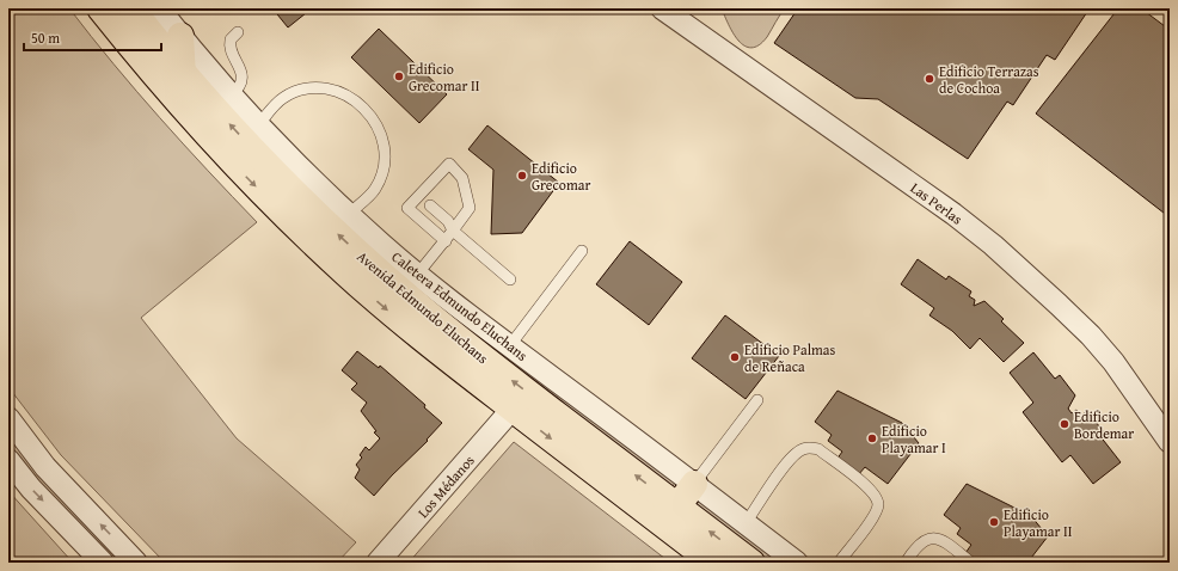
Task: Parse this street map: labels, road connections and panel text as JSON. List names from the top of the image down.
{
  "streets": {
    "main road": ["Avenida Edmundo Eluchans"],
    "street": ["Las Perlas", "Caletera Edmundo Eluchans", "Los Médanos"]
  },
  "crossings": [
    ["Avenida Edmundo Eluchans", "Los Médanos"]
  ],
  "places": [
    "Edificio Grecomar II",
    "Edificio Terrazas de Cochoa",
    "Edificio Grecomar",
    "Edificio Palmas de Reñaca",
    "Edificio Bordemar",
    "Edificio Playamar I",
    "Edificio Playamar II"
  ],
  "scale_bar": "50 m"
}
